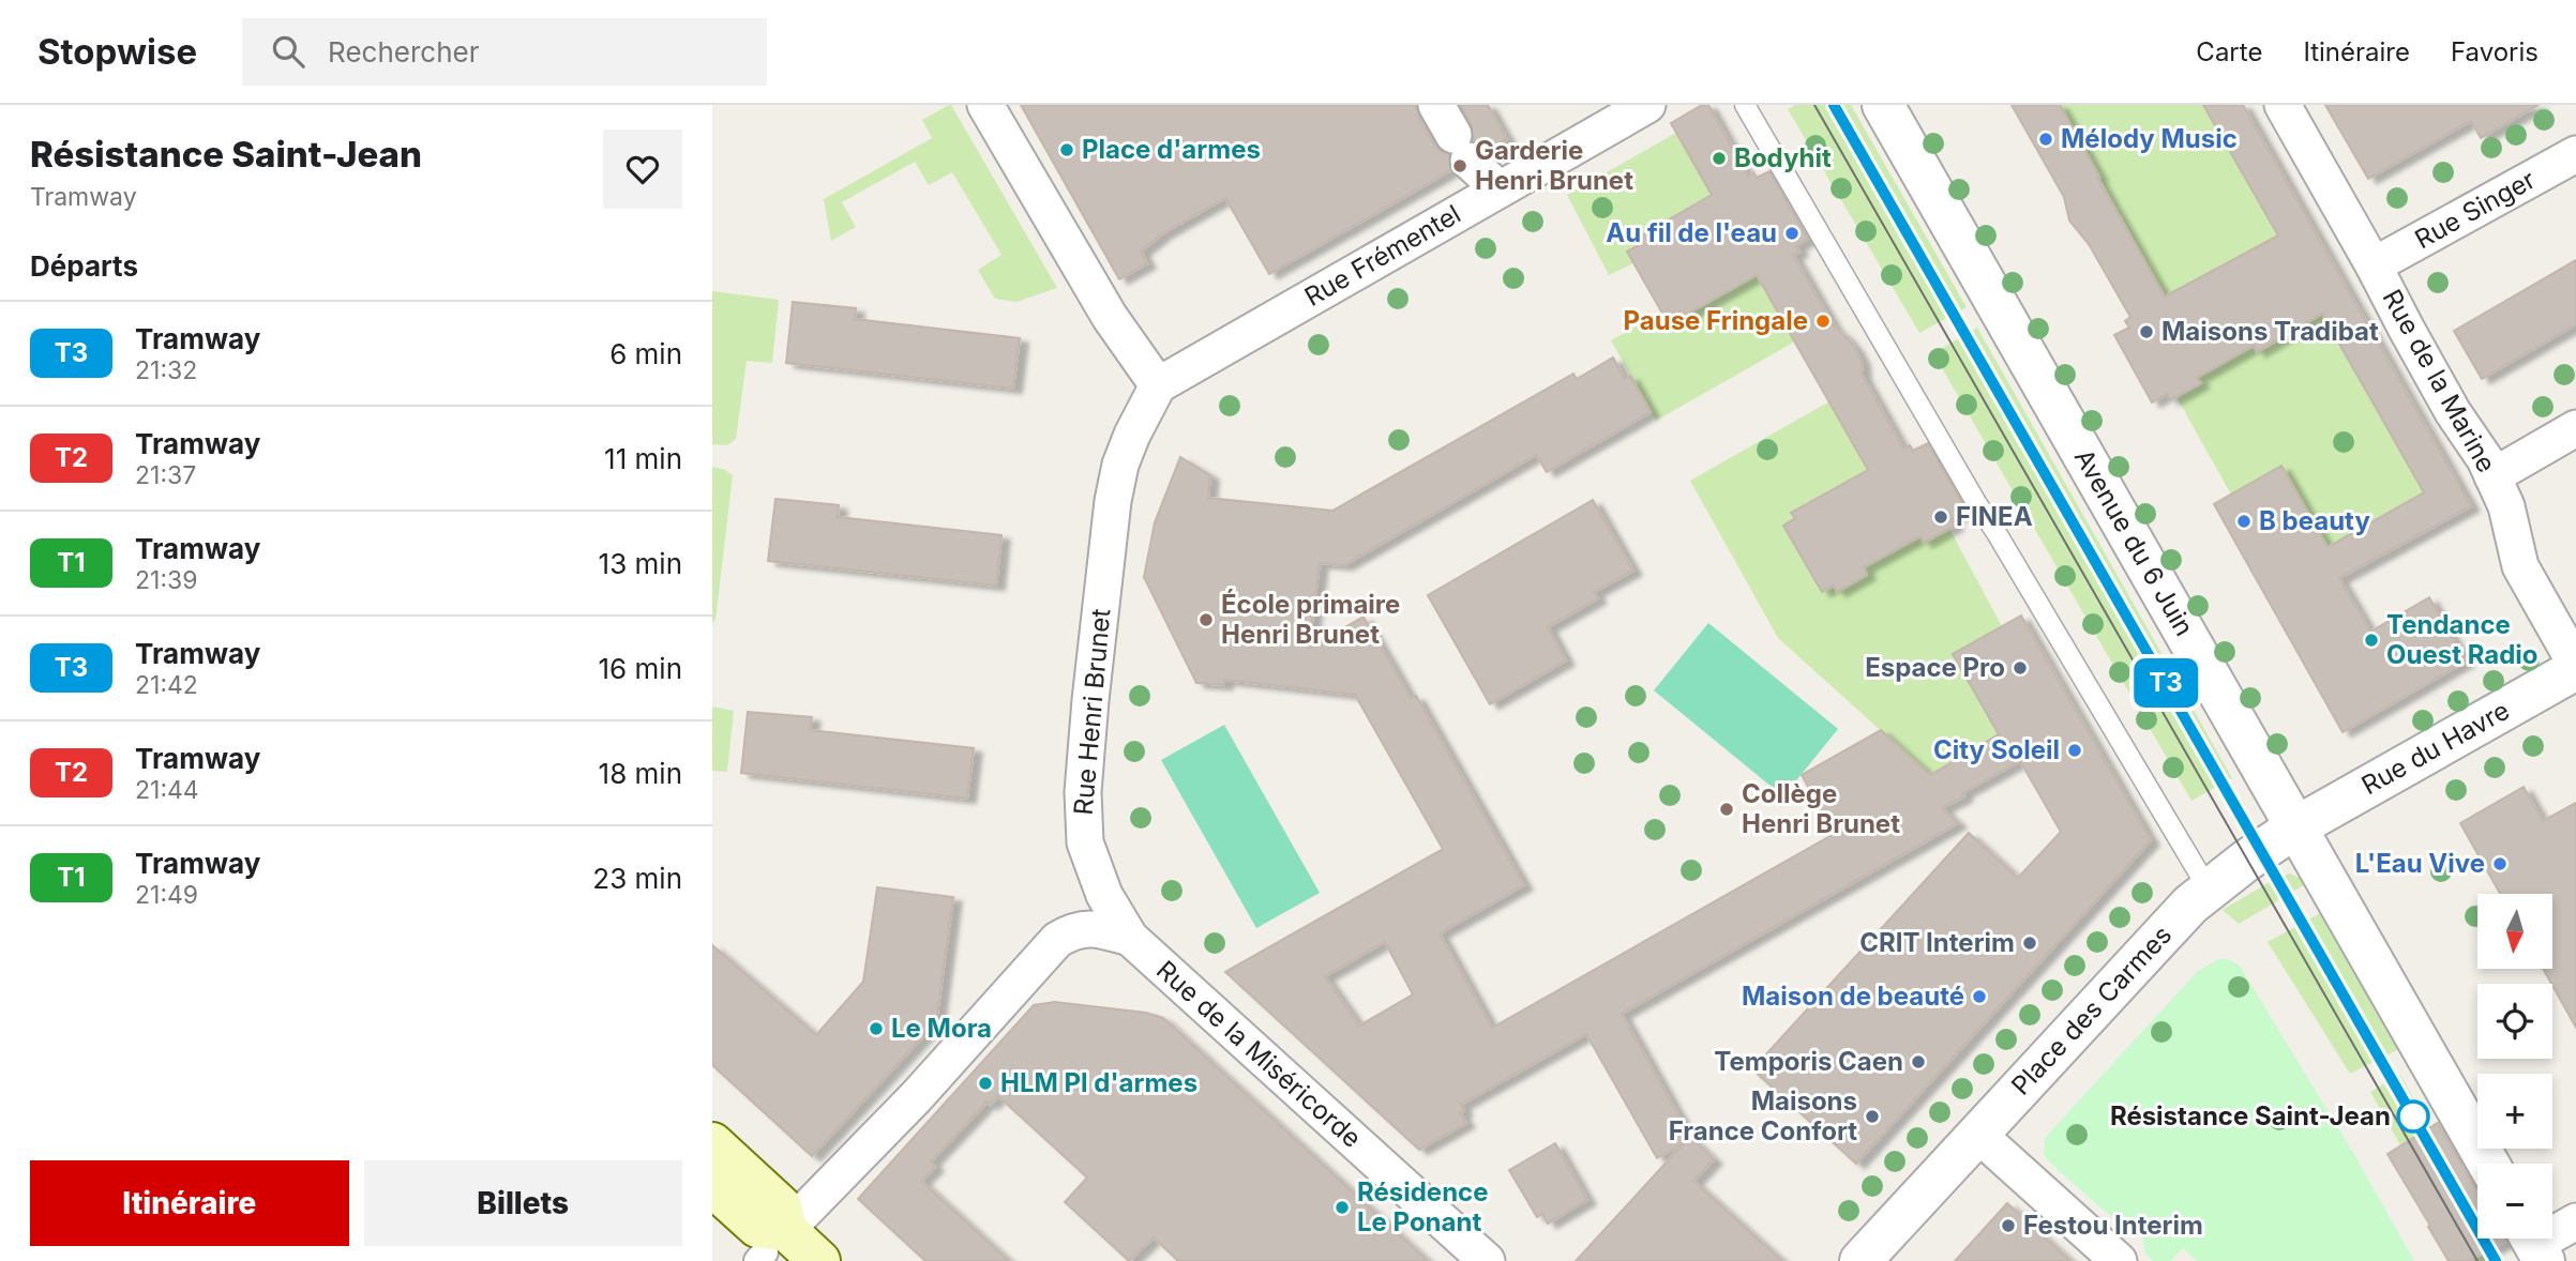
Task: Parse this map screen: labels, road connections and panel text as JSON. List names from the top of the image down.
{
  "streets": {
    "street": [
      "Rue Singer",
      "Rue Frémentel",
      "Rue de la Marine",
      "Avenue du 6 Juin",
      "Rue Henri Brunet",
      "Rue du Havre",
      "Place des Carmes",
      "Rue de la Miséricorde"
    ]
  },
  "crossings": [
    ["Rue Singer", "Rue de la Marine"],
    ["Rue Frémentel", "Rue Henri Brunet"],
    ["Rue de la Marine", "Rue du Havre"],
    ["Avenue du 6 Juin", "Rue du Havre"],
    ["Rue Henri Brunet", "Rue de la Miséricorde"],
    ["Rue du Havre", "Place des Carmes"]
  ],
  "places": [
    "Mélody Music",
    "Place d'armes",
    "Bodyhit",
    "Garderie Henri Brunet",
    "Au fil de l'eau",
    "Pause Fringale",
    "Maisons Tradibat",
    "FINEA",
    "B beauty",
    "École primaire Henri Brunet",
    "Tendance Ouest Radio",
    "Espace Pro",
    "City Soleil",
    "Collège Henri Brunet",
    "L'Eau Vive",
    "CRIT Interim",
    "Maison de beauté",
    "Le Mora",
    "Temporis Caen",
    "HLM Pl d'armes",
    "Maisons France Confort",
    "Résistance Saint-Jean",
    "Résidence Le Ponant",
    "Festou Interim"
  ],
  "lines": ["tram line T3"],
  "north": "bottom",
  "page": {
    "header": "Stopwise",
    "search": "Rechercher",
    "nav": ["Carte", "Itinéraire", "Favoris"],
    "heading": [
      ["Résistance Saint-Jean", "Tramway"],
      "Départs"
    ],
    "on_map": "T3",
    "list": [
      {
        "mark": "T3",
        "name": "Tramway",
        "note": "21:32",
        "value": "6 min"
      },
      {
        "mark": "T2",
        "name": "Tramway",
        "note": "21:37",
        "value": "11 min"
      },
      {
        "mark": "T1",
        "name": "Tramway",
        "note": "21:39",
        "value": "13 min"
      },
      {
        "mark": "T3",
        "name": "Tramway",
        "note": "21:42",
        "value": "16 min"
      },
      {
        "mark": "T2",
        "name": "Tramway",
        "note": "21:44",
        "value": "18 min"
      },
      {
        "mark": "T1",
        "name": "Tramway",
        "note": "21:49",
        "value": "23 min"
      }
    ],
    "map_buttons": ["+", "−"],
    "buttons": ["Itinéraire", "Billets"]
  }
}
